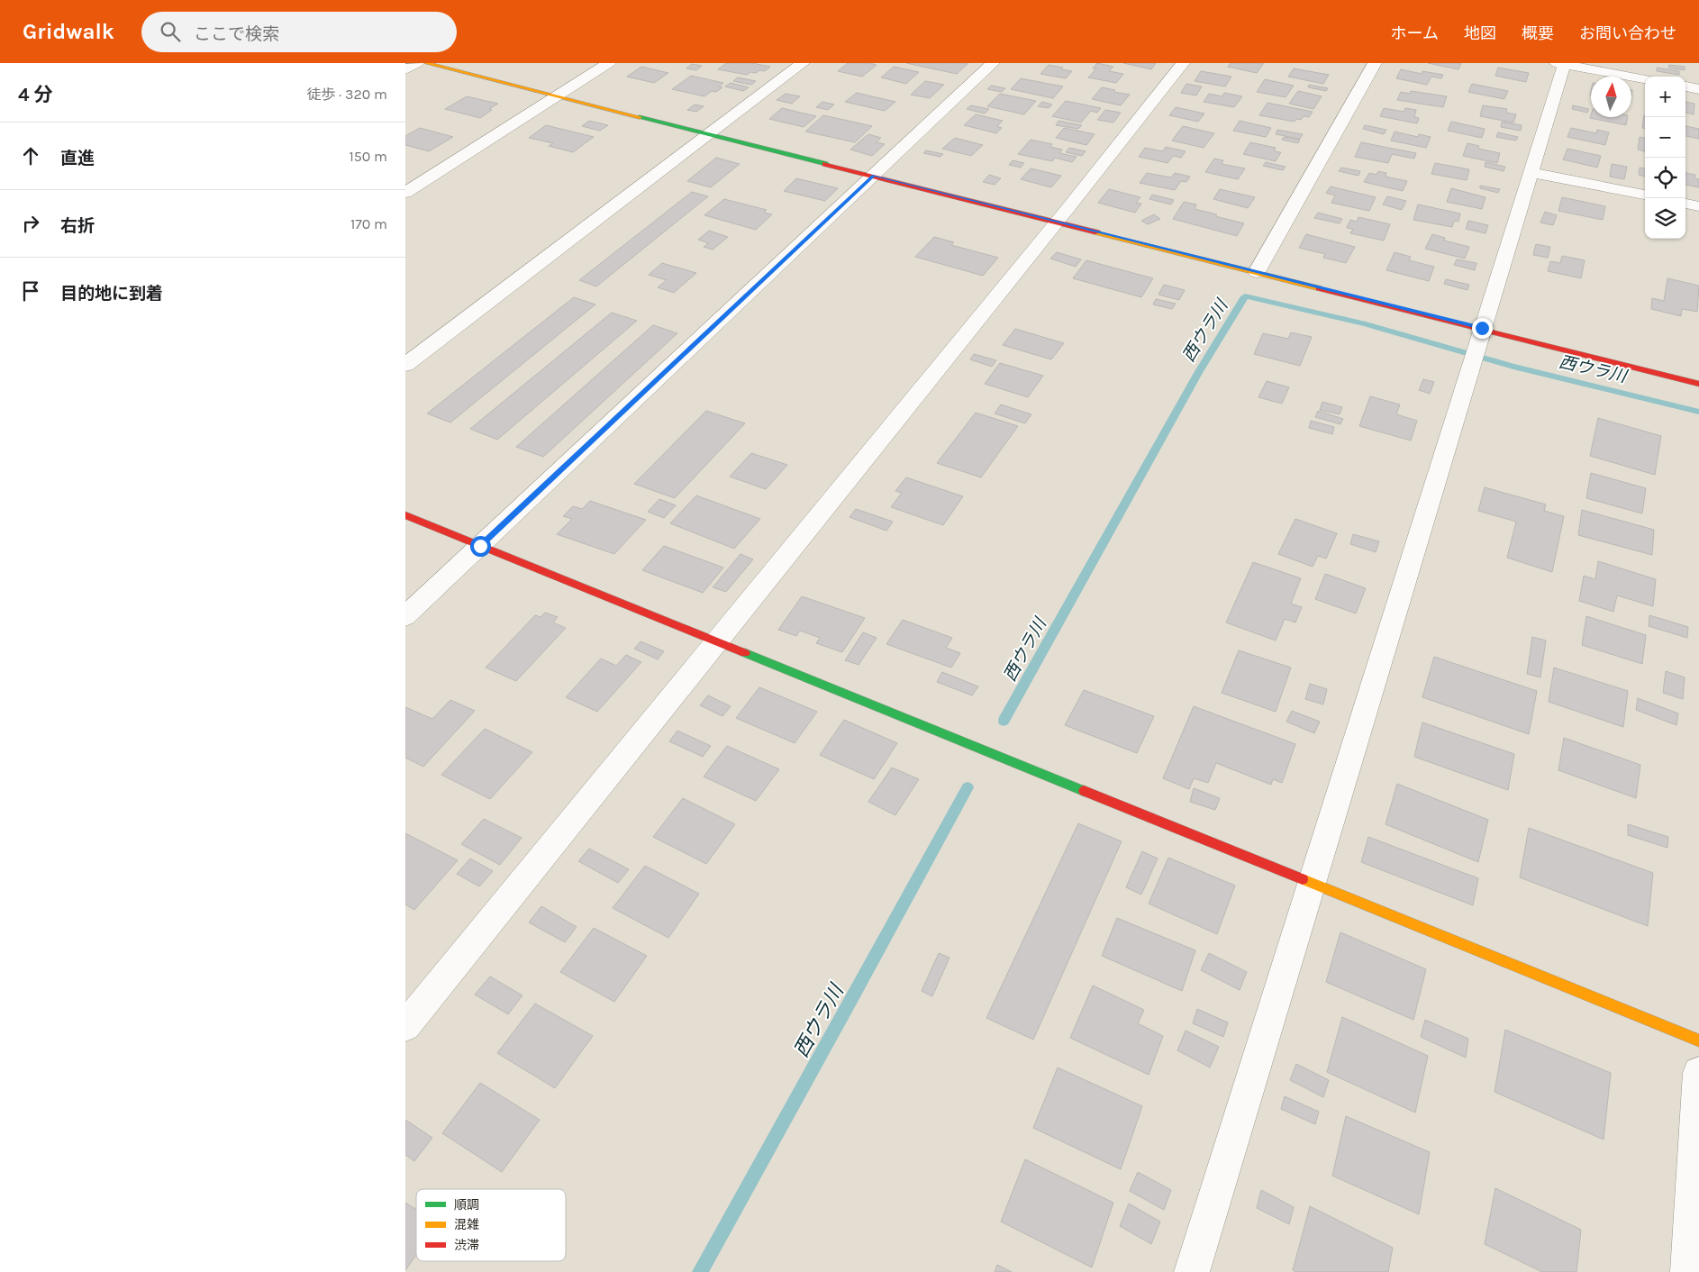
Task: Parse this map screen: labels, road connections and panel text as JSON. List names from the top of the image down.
{
  "water": ["西ウラ川"],
  "legend": ["順調", "混雑", "渋滞"],
  "north": "top",
  "page": {
    "header": "Gridwalk",
    "search": "ここで検索",
    "nav": [
      "ホーム",
      "地図",
      "概要",
      "お問い合わせ"
    ],
    "heading": ["4 分", "徒歩 · 320 m"],
    "map_buttons": ["+", "−"],
    "list": [
      ["直進", "150 m"],
      ["右折", "170 m"],
      "目的地に到着"
    ]
  }
}
